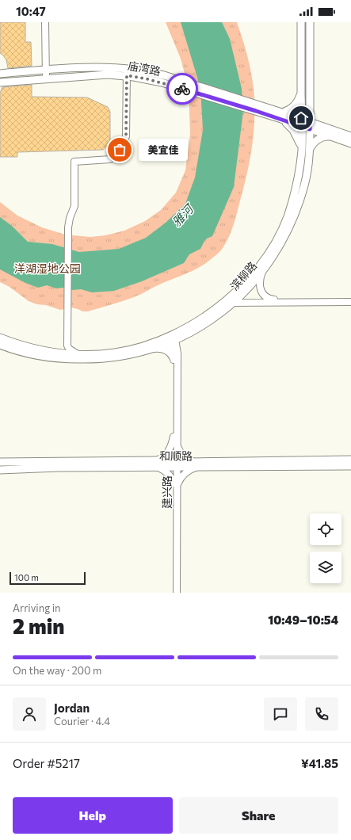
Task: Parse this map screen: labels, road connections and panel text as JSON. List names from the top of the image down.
{
  "streets": {
    "main road": ["庙湾路", "滨柳路", "和顺路"],
    "street": ["建兴路"]
  },
  "crossings": [
    ["庙湾路", "滨柳路"],
    ["和顺路", "建兴路"]
  ],
  "water": ["雅河"],
  "parks": ["洋湖湿地公园"],
  "places": ["美宜佳"],
  "scale_bar": "100 m",
  "page": {
    "status": "10:47",
    "bubble": "美宜佳",
    "scale": "100 m",
    "heading": ["2 min", "Arriving in", "10:49–10:54"],
    "panel": [
      "Jordan",
      "Courier · 4.4",
      "Order #5217",
      "¥41.85"
    ],
    "bar": "On the way · 200 m",
    "buttons": ["Help", "Share"]
  }
}
